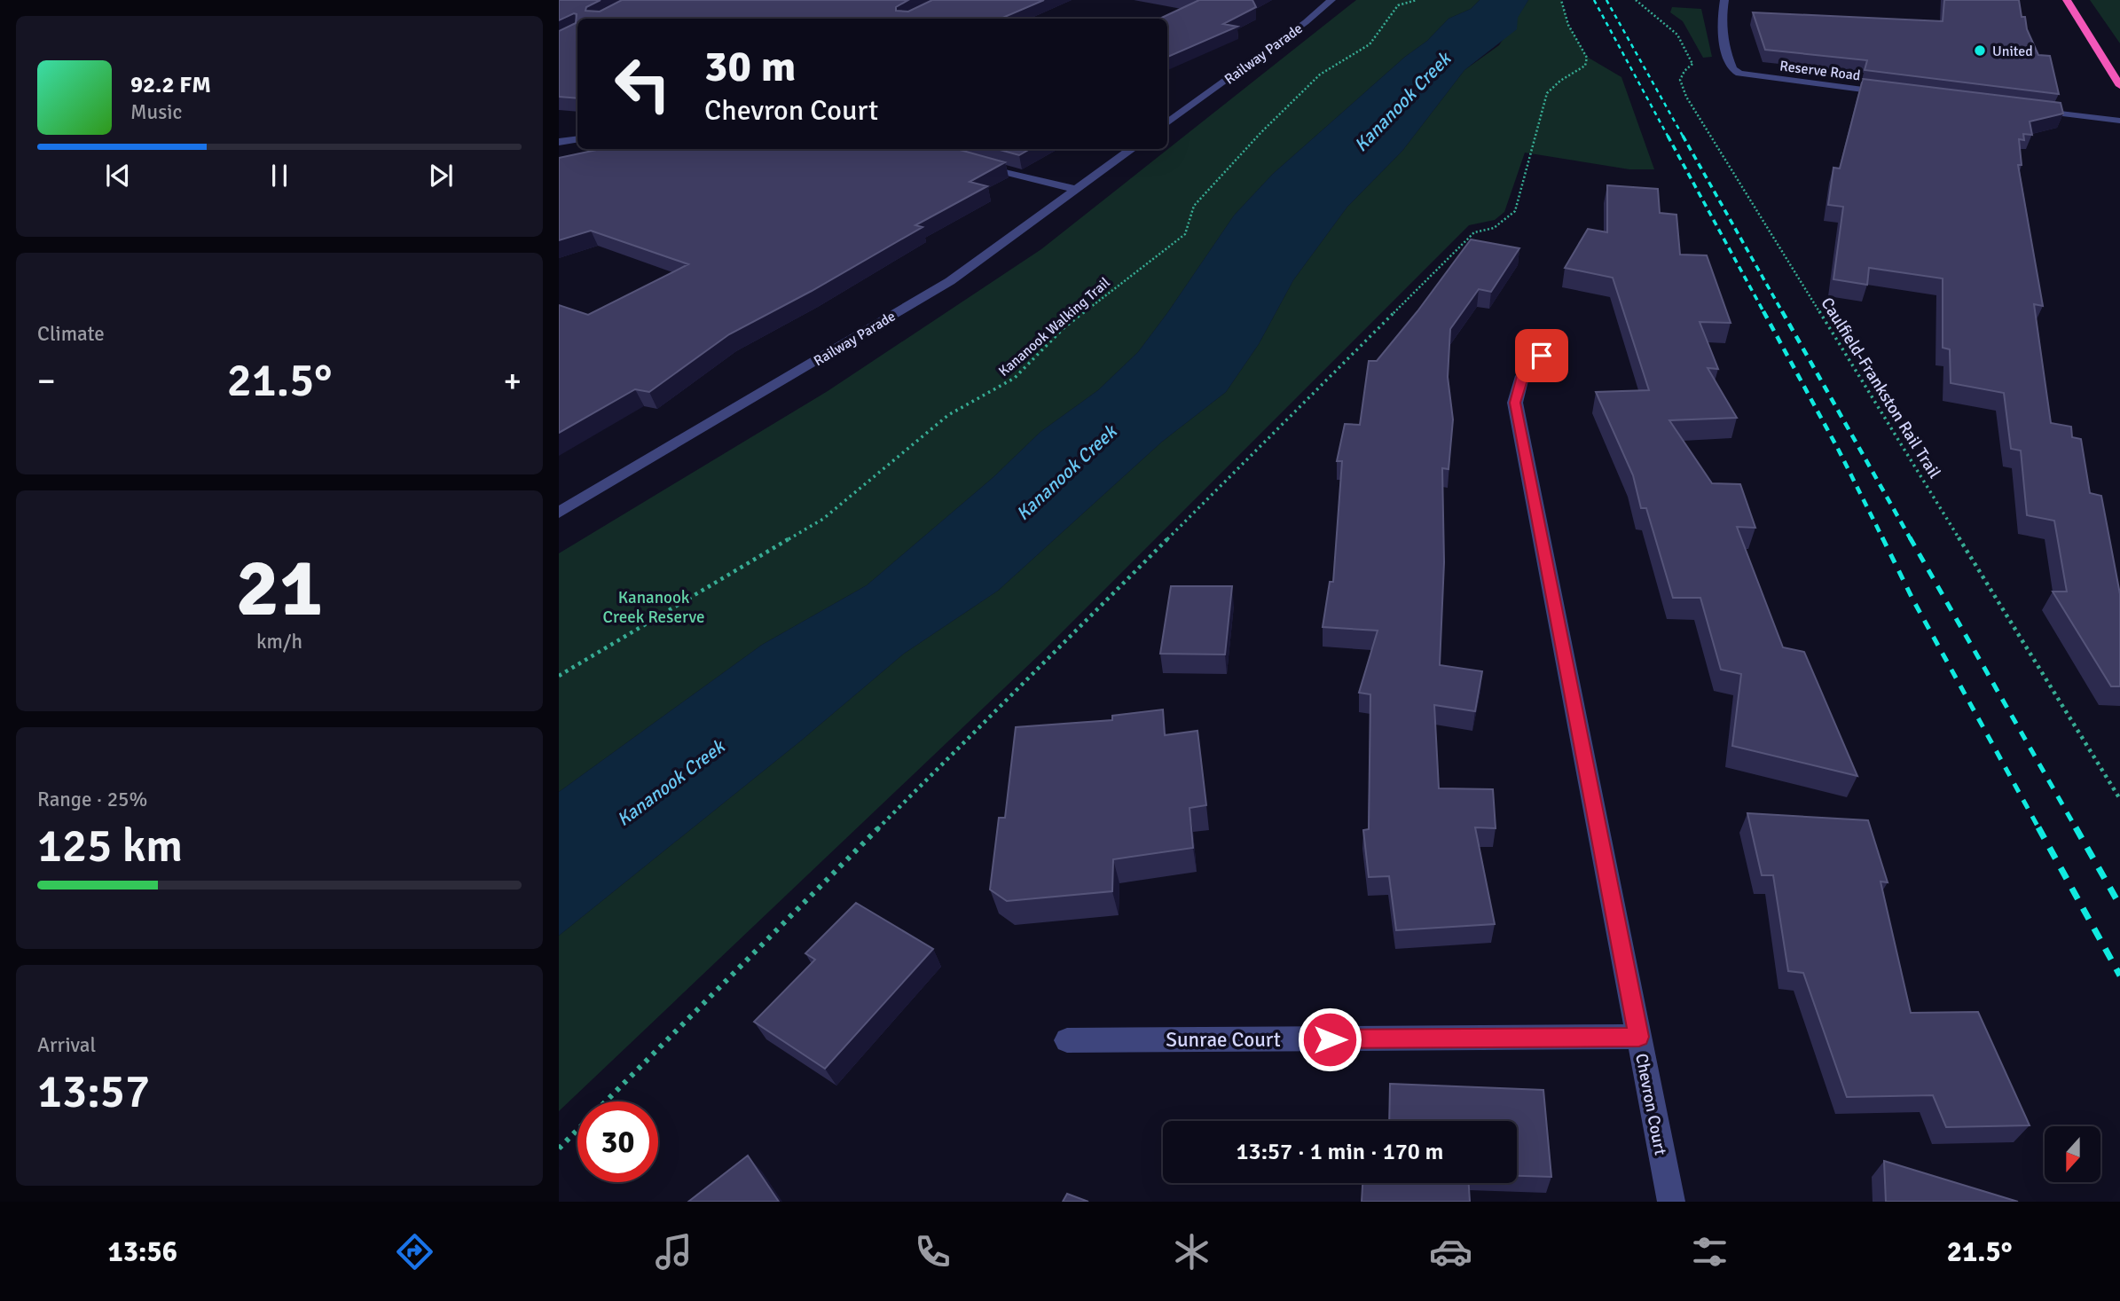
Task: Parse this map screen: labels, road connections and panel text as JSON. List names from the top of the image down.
{
  "streets": {
    "street": [
      "Railway Parade",
      "Reserve Road",
      "Sunrae Court",
      "Chevron Court"
    ],
    "path": ["Kananook Walking Trail", "Caulfield-Frankston Rail Trail"]
  },
  "crossings": [
    ["Sunrae Court", "Chevron Court"]
  ],
  "water": ["Kananook Creek"],
  "parks": ["Kananook Creek Reserve"],
  "places": ["United"],
  "north": "bottom",
  "page": {
    "turn": ["30 m", "Chevron Court"],
    "song": ["92.2 FM", "Music"],
    "tile": [
      "Climate",
      ["21", "km/h"],
      ["Range · 25%", "125 km"],
      ["Arrival", "13:57"]
    ],
    "heat": ["−", "21.5°", "+"],
    "limit": "30",
    "trip": "13:57 · 1 min · 170 m",
    "tabs": ["13:56", "21.5°"]
  }
}
